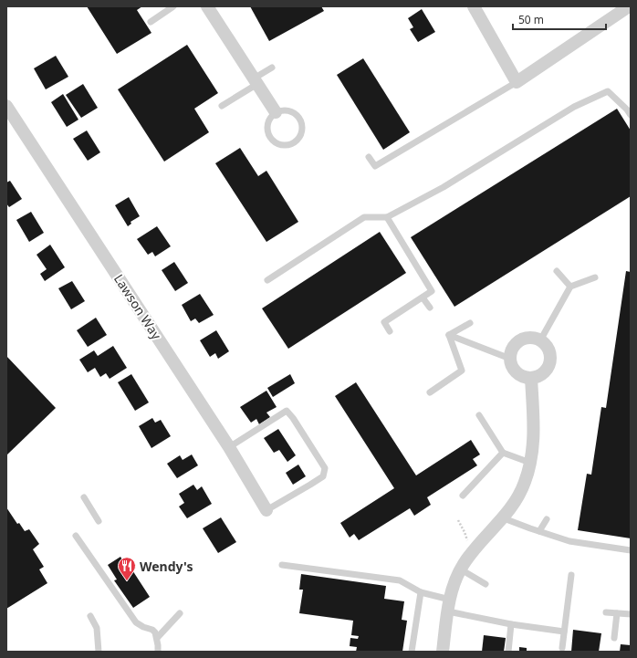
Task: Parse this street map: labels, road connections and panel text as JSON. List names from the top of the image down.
{
  "streets": {
    "street": ["Lawson Way"]
  },
  "places": {
    "restaurant": ["Wendy's"]
  },
  "scale_bar": "50 m"
}
